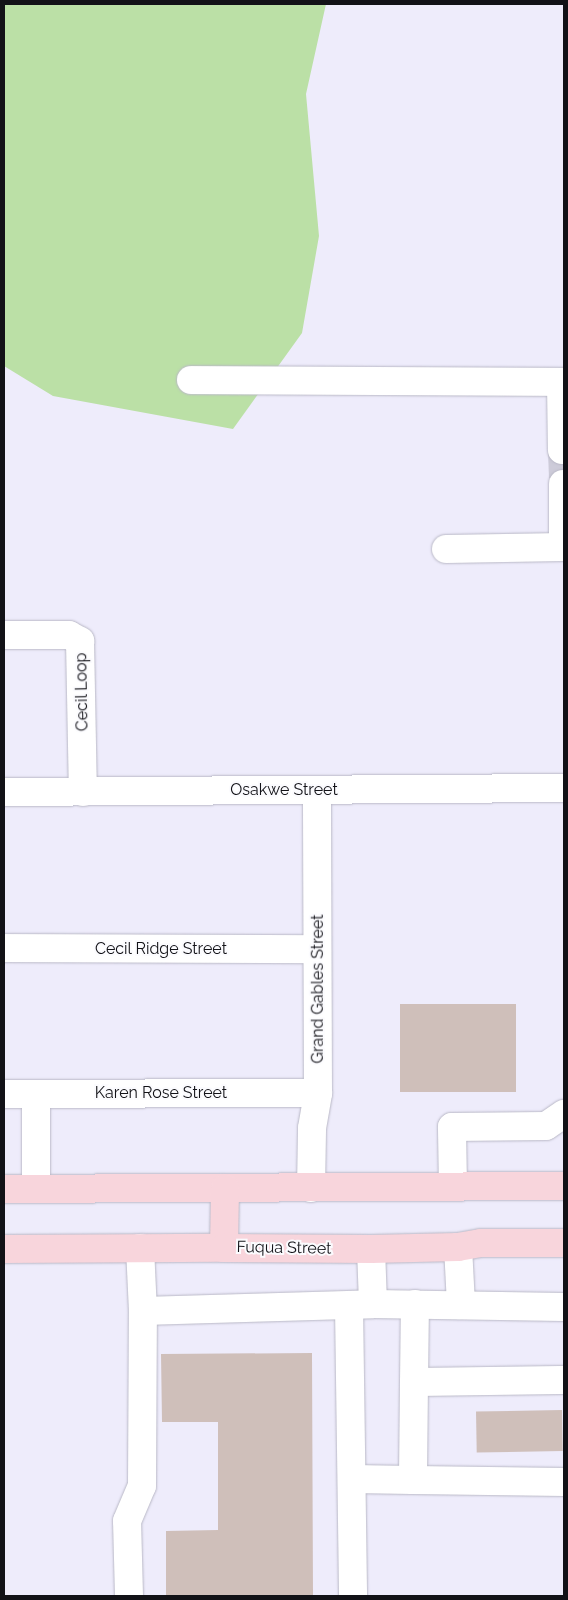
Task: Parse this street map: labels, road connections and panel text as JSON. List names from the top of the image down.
{
  "streets": {
    "main road": ["Fuqua Street"],
    "lane": [
      "Cecil Loop",
      "Osakwe Street",
      "Cecil Ridge Street",
      "Grand Gables Street",
      "Karen Rose Street"
    ]
  },
  "crossings": [
    ["Cecil Loop", "Osakwe Street"],
    ["Osakwe Street", "Grand Gables Street"],
    ["Cecil Ridge Street", "Grand Gables Street"],
    ["Grand Gables Street", "Karen Rose Street"]
  ]
}
